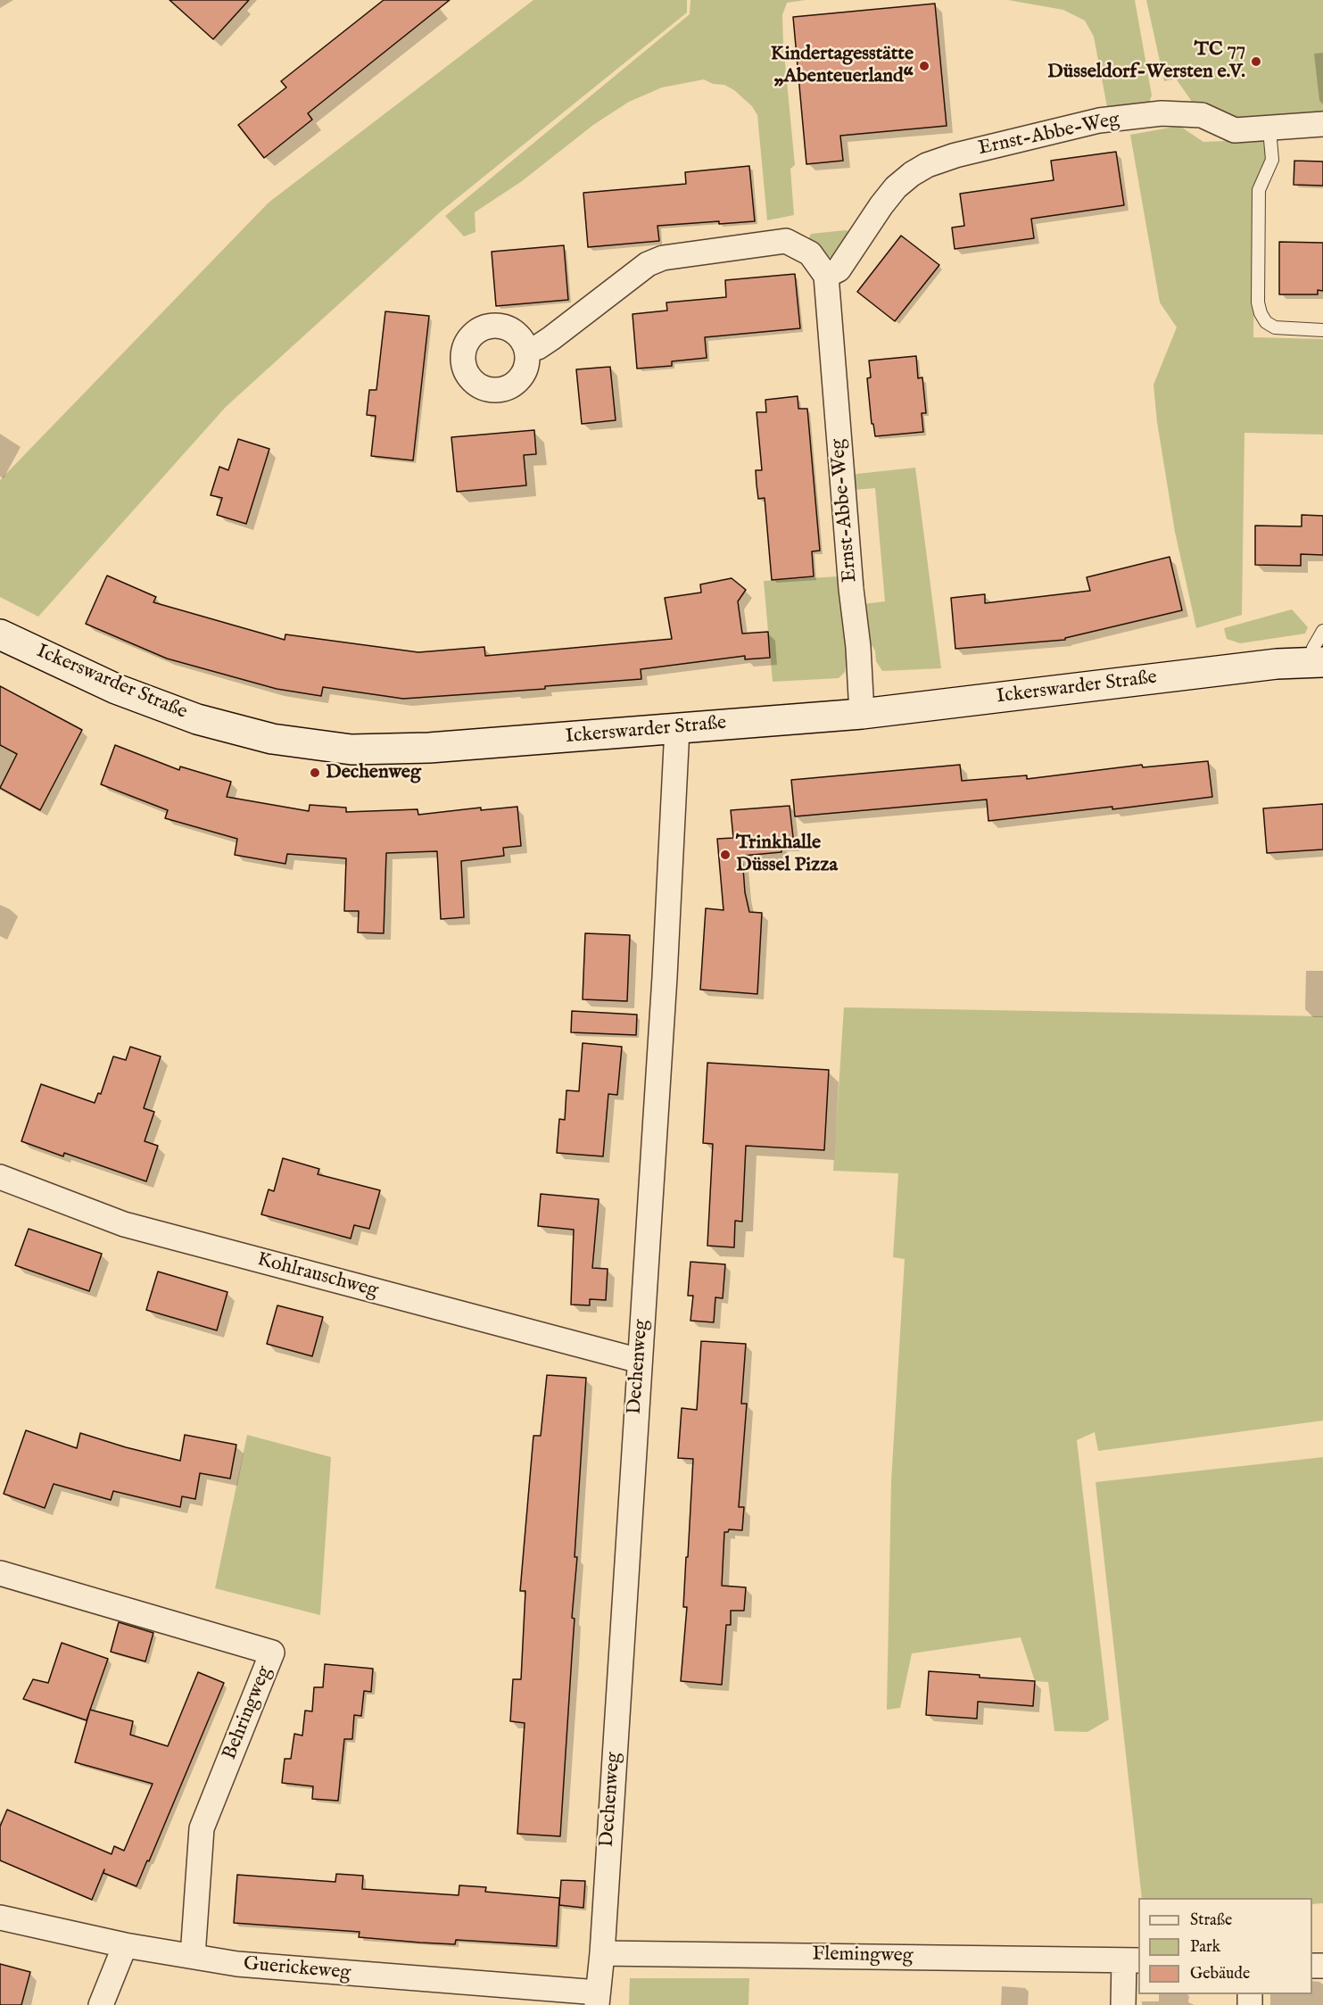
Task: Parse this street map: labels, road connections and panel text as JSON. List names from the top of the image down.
{
  "streets": {
    "main road": ["Ickerswarder Straße"],
    "street": [
      "Ernst-Abbe-Weg",
      "Kohlrauschweg",
      "Dechenweg",
      "Behringweg",
      "Flemingweg",
      "Guerickeweg"
    ]
  },
  "crossings": [
    ["Ernst-Abbe-Weg", "Ickerswarder Straße"],
    ["Ickerswarder Straße", "Dechenweg"],
    ["Kohlrauschweg", "Dechenweg"],
    ["Dechenweg", "Flemingweg"],
    ["Dechenweg", "Guerickeweg"],
    ["Behringweg", "Guerickeweg"]
  ],
  "places": [
    "TC 77 Düsseldorf-Wersten e.V.",
    "Kindertagesstätte „Abenteuerland“",
    "Dechenweg",
    "Trinkhalle Düssel Pizza"
  ],
  "legend": ["Straße", "Park", "Gebäude"]
}
